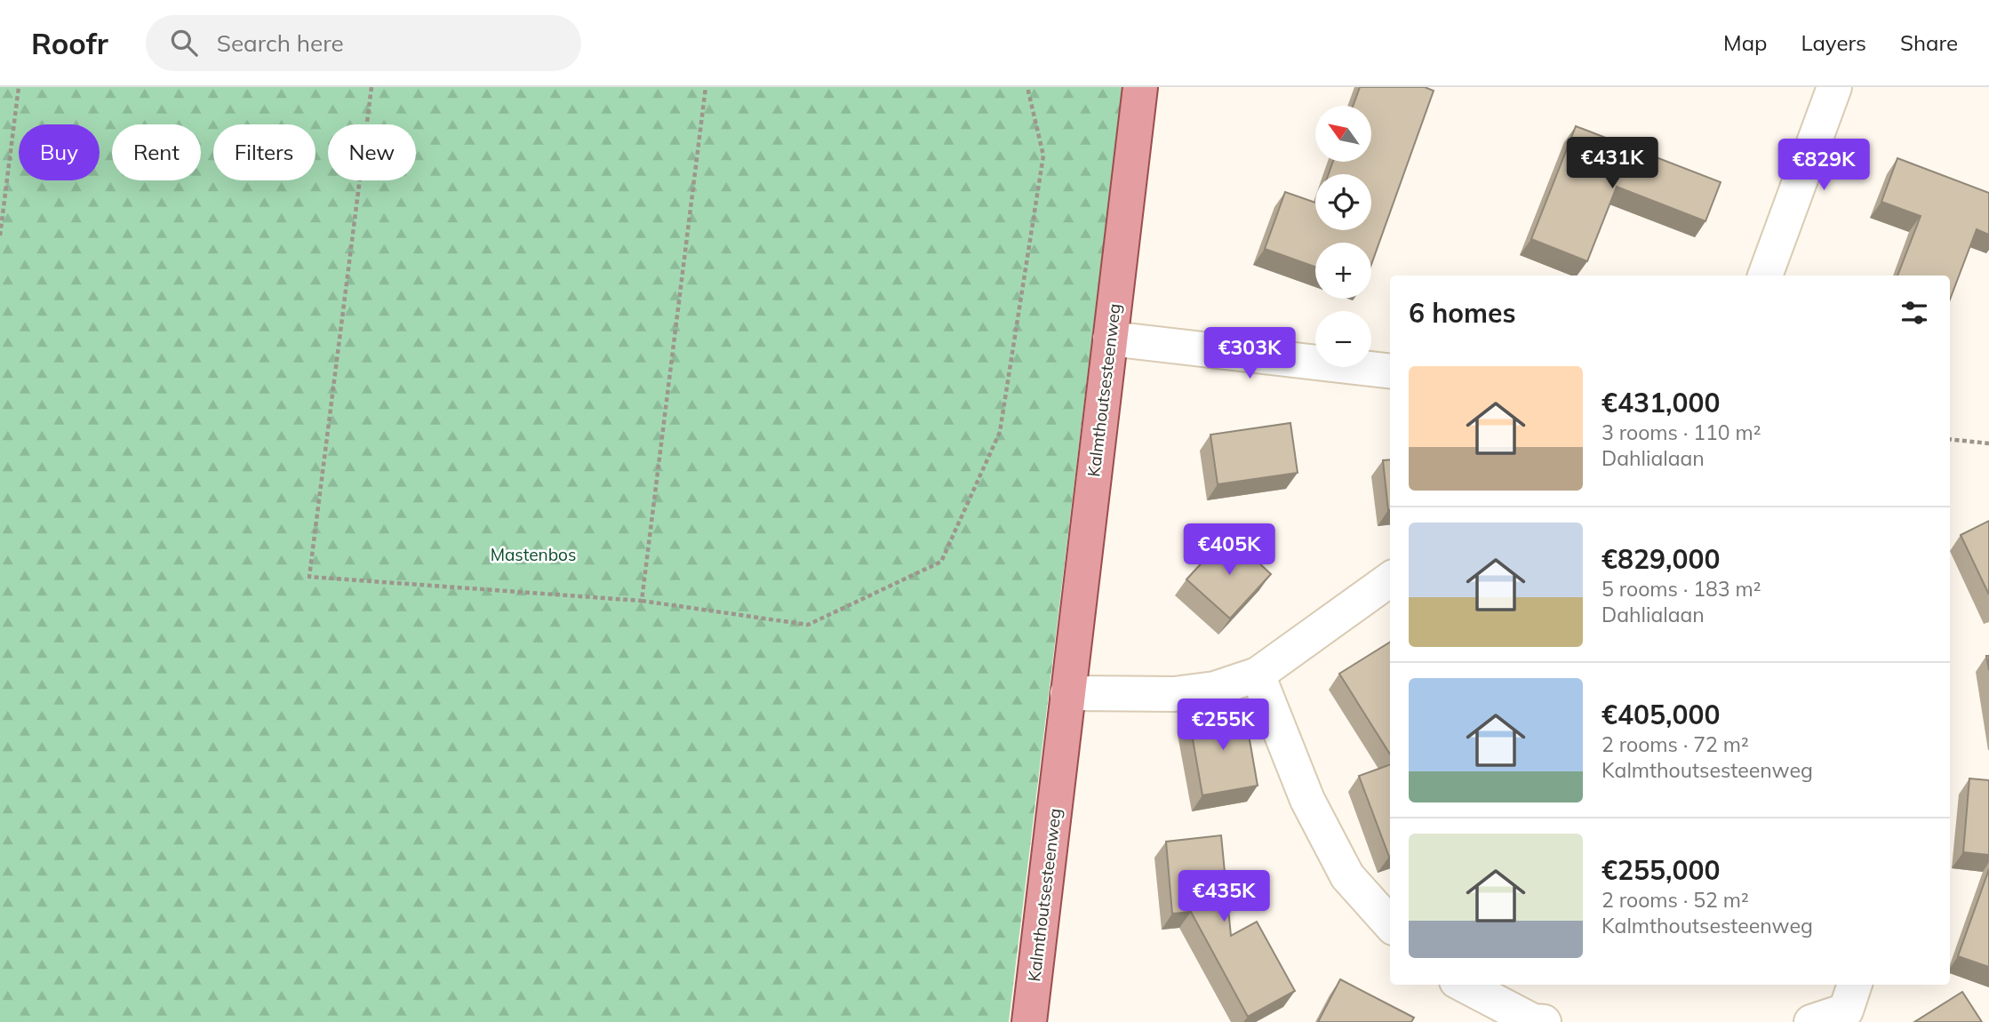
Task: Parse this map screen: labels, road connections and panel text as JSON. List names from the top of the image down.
{
  "streets": {
    "main road": ["Kalmthoutsesteenweg"]
  },
  "parks": ["Mastenbos"],
  "north": "top left",
  "page": {
    "header": "Roofr",
    "search": "Search here",
    "nav": ["Map", "Layers", "Share"],
    "map_buttons": ["+", "−"],
    "chip": [
      "Buy",
      "Rent",
      "Filters",
      "New"
    ],
    "price": [
      "€431K",
      "€829K",
      "€303K",
      "€405K",
      "€255K",
      "€435K"
    ],
    "heading": "6 homes",
    "list": [
      {
        "name": "€431,000",
        "note": "3 rooms · 110 m² · Dahlialaan"
      },
      {
        "name": "€829,000",
        "note": "5 rooms · 183 m² · Dahlialaan"
      },
      {
        "name": "€405,000",
        "note": "2 rooms · 72 m² · Kalmthoutsesteenweg"
      },
      {
        "name": "€255,000",
        "note": "2 rooms · 52 m² · Kalmthoutsesteenweg"
      }
    ]
  }
}
